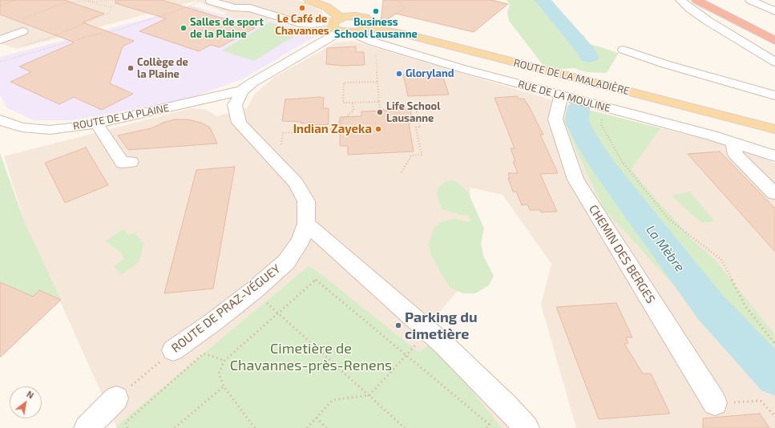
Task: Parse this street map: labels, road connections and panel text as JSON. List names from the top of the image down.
{
  "streets": {
    "main road": ["ROUTE DE LA MALADIÈRE"],
    "street": [
      "RUE DE LA MOULINE",
      "ROUTE DE LA PLAINE",
      "CHEMIN DES BERGES",
      "ROUTE DE PRAZ-VÉGUEY"
    ]
  },
  "crossings": [
    ["ROUTE DE LA MALADIÈRE", "RUE DE LA MOULINE"],
    ["ROUTE DE LA MALADIÈRE", "ROUTE DE PRAZ-VÉGUEY"],
    ["RUE DE LA MOULINE", "CHEMIN DES BERGES"],
    ["ROUTE DE LA PLAINE", "ROUTE DE PRAZ-VÉGUEY"]
  ],
  "water": ["La Mèbre"],
  "parks": ["Cimetière de Chavannes-près-Renens"],
  "places": [
    "Le Café de Chavannes",
    "Business School Lausanne",
    "Salles de sport de la Plaine",
    "Collège de la Plaine",
    "Gloryland",
    "Life School Lausanne",
    "Indian Zayeka",
    "Parking du cimetière"
  ],
  "north": "top right"
}
